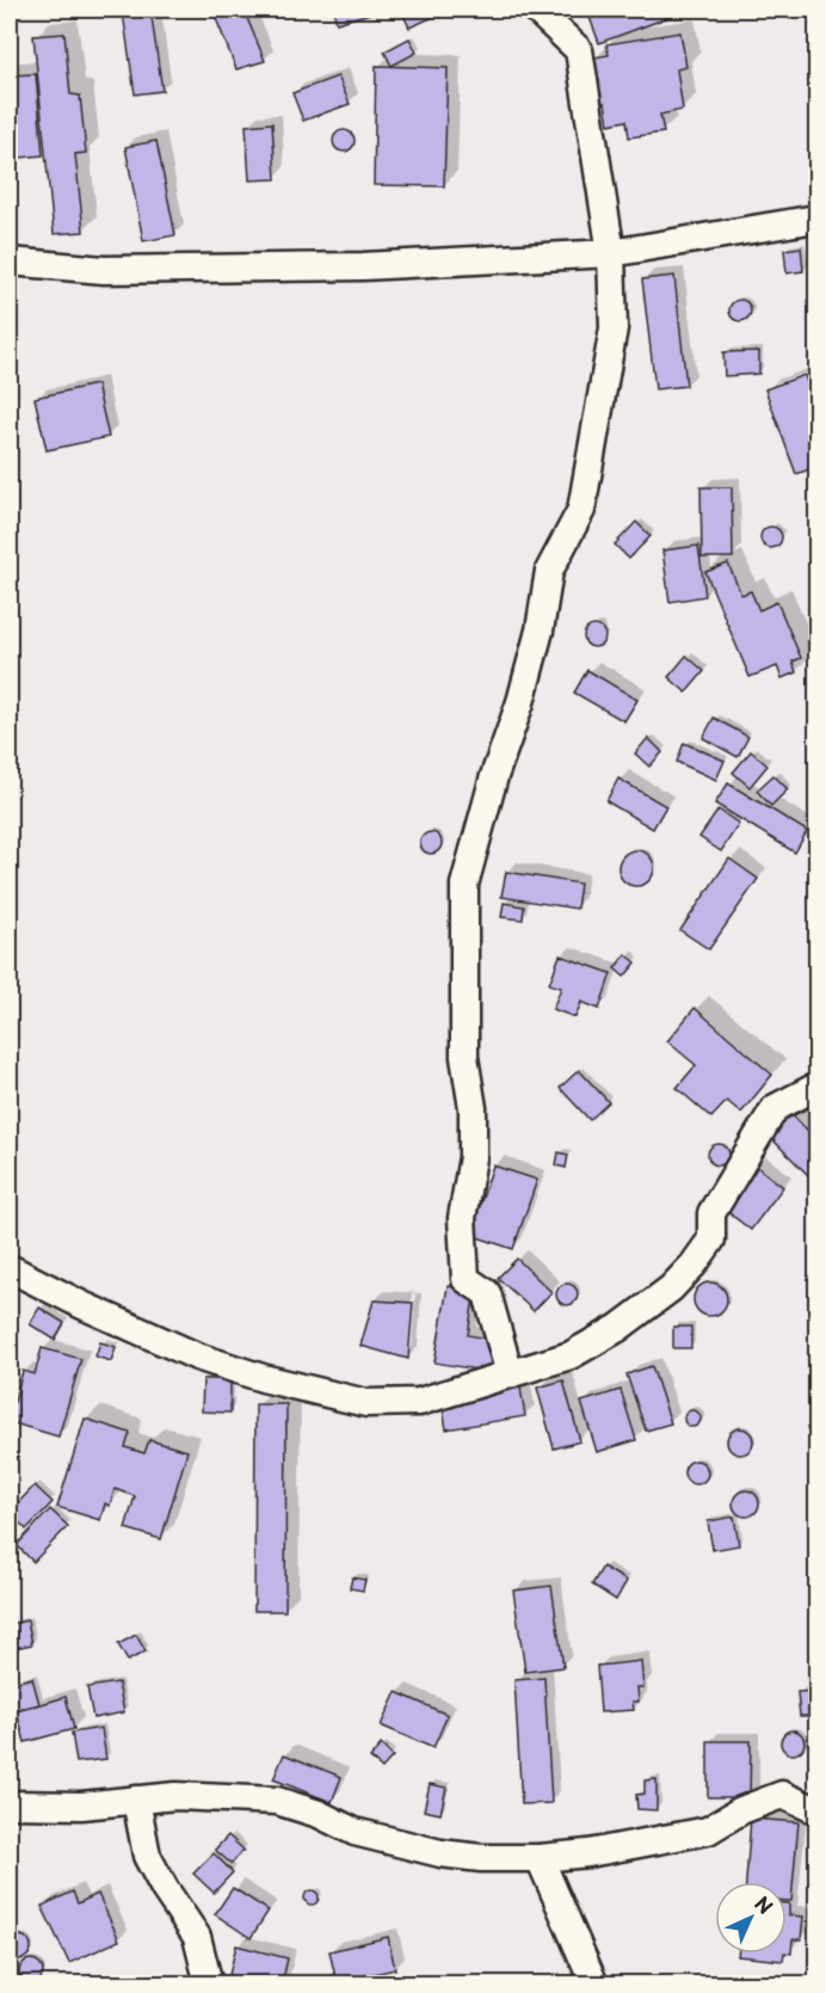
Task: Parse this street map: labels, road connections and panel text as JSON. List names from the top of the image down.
{
  "north": "top right"
}
